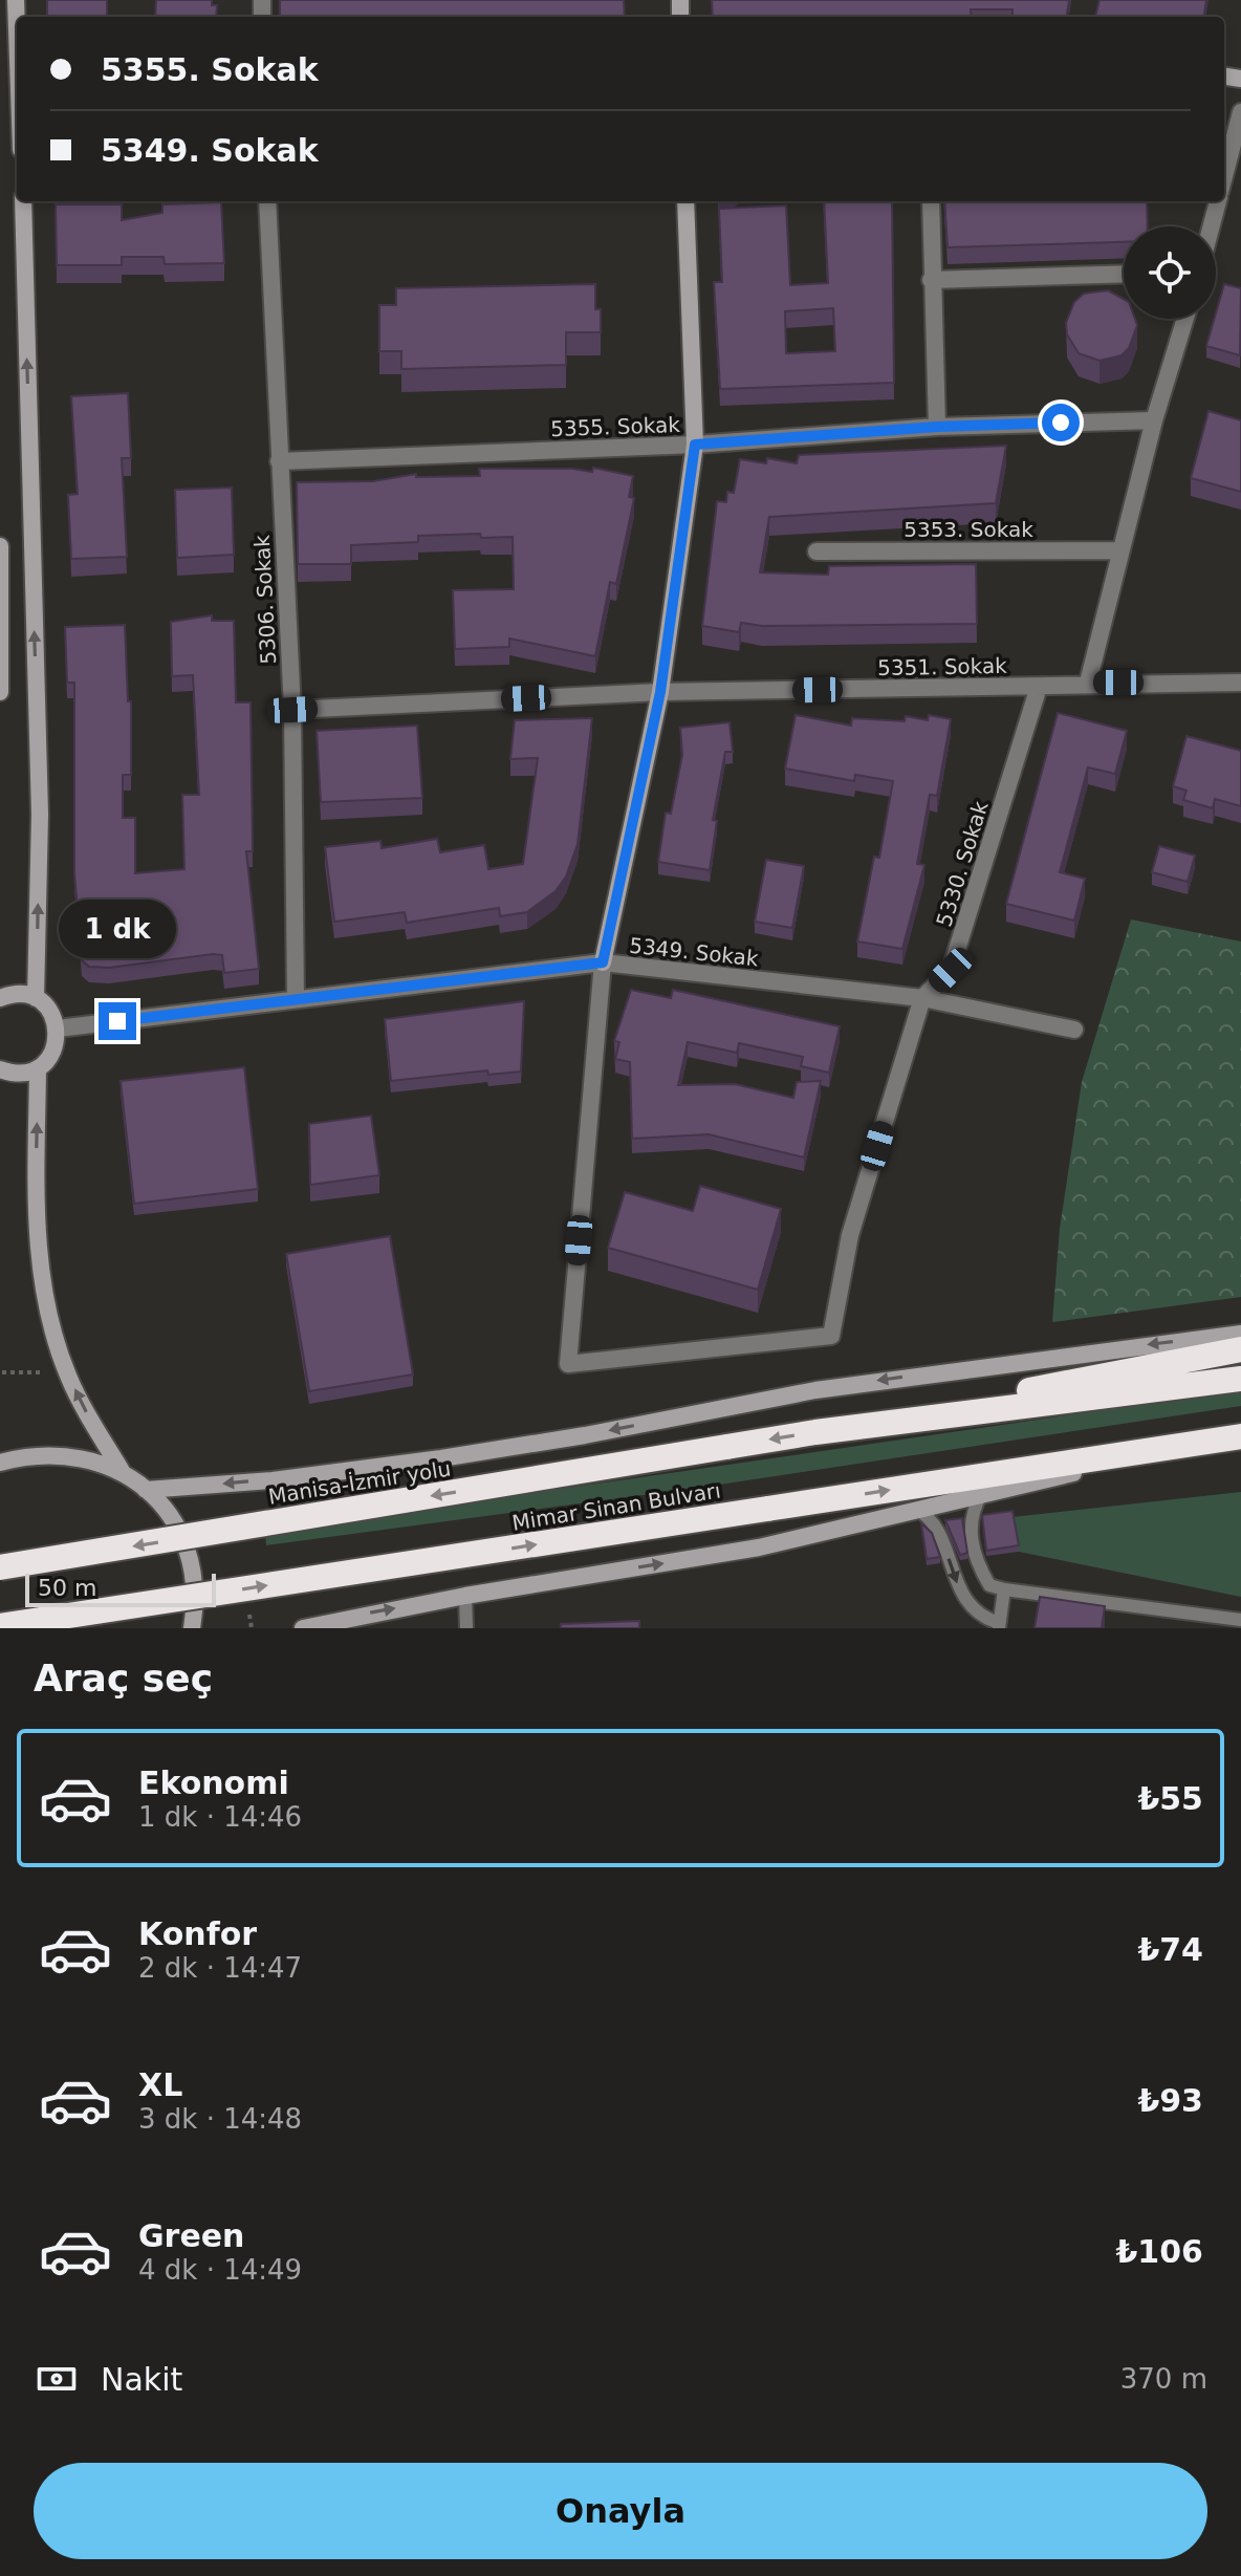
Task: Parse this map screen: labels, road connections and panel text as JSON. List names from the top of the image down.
{
  "streets": {
    "highway": ["Manisa-İzmir yolu", "Mimar Sinan Bulvarı"],
    "street": [
      "5355. Sokak",
      "5353. Sokak",
      "5306. Sokak",
      "5351. Sokak",
      "5330. Sokak",
      "5349. Sokak"
    ]
  },
  "crossings": [
    ["5355. Sokak", "5306. Sokak"],
    ["5306. Sokak", "5351. Sokak"],
    ["5306. Sokak", "5349. Sokak"],
    ["5351. Sokak", "5330. Sokak"],
    ["5330. Sokak", "5349. Sokak"]
  ],
  "one_way": ["Manisa-İzmir yolu"],
  "scale_bar": "50 m",
  "page": {
    "banner": ["5355. Sokak", "5349. Sokak"],
    "bubble": "1 dk",
    "scale": "50 m",
    "heading": "Araç seç",
    "list": [
      {
        "name": "Ekonomi",
        "note": "1 dk · 14:46",
        "value": "₺55"
      },
      {
        "name": "Konfor",
        "note": "2 dk · 14:47",
        "value": "₺74"
      },
      {
        "name": "XL",
        "note": "3 dk · 14:48",
        "value": "₺93"
      },
      {
        "name": "Green",
        "note": "4 dk · 14:49",
        "value": "₺106"
      }
    ],
    "pay": ["Nakit", "370 m"],
    "buttons": "Onayla"
  }
}
